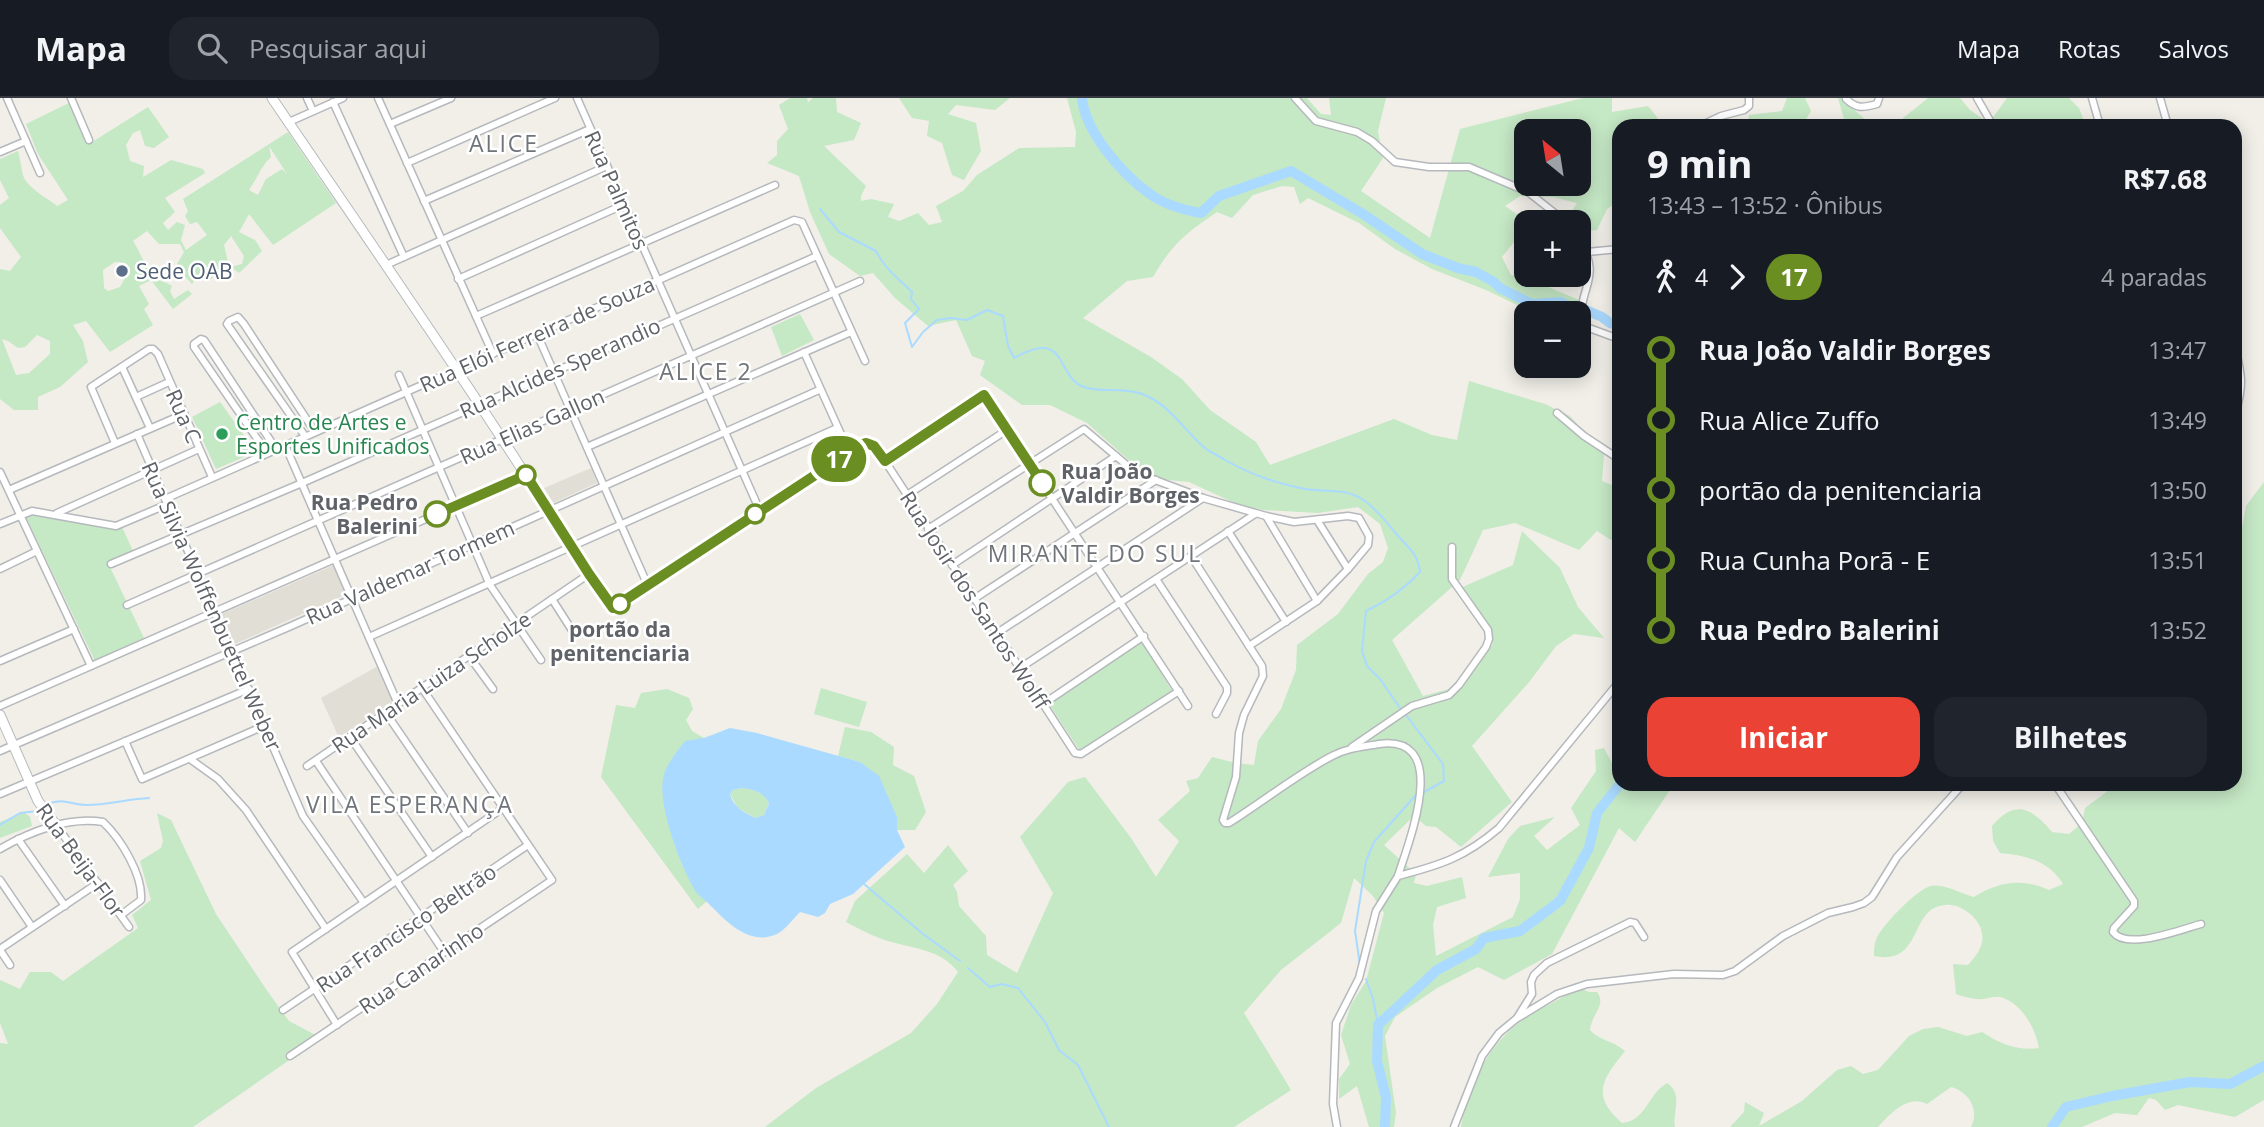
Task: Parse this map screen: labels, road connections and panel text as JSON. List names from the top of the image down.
{
  "streets": {
    "street": [
      "Rua Palmitos",
      "Rua Elói Ferreira de Souza",
      "Rua Alcides Sperandio",
      "Rua C",
      "Rua Elias Gallon",
      "Rua Valdemar Tormem",
      "Rua Josir dos Santos Wolff",
      "Rua Silvia Wolffenbuettel Weber",
      "Rua Maria Luiza Scholze",
      "Rua Beija-Flor",
      "Rua Francisco Beltrão",
      "Rua Canarinho"
    ]
  },
  "crossings": [
    ["Rua Palmitos", "Rua Elói Ferreira de Souza"],
    ["Rua Palmitos", "Rua Alcides Sperandio"],
    ["Rua Palmitos", "Rua Elias Gallon"],
    ["Rua Palmitos", "Rua Valdemar Tormem"],
    ["Rua Elói Ferreira de Souza", "Rua Alcides Sperandio"],
    ["Rua Elói Ferreira de Souza", "Rua C"],
    ["Rua Elói Ferreira de Souza", "Rua Silvia Wolffenbuettel Weber"],
    ["Rua Alcides Sperandio", "Rua Silvia Wolffenbuettel Weber"],
    ["Rua Elias Gallon", "Rua Silvia Wolffenbuettel Weber"],
    ["Rua Valdemar Tormem", "Rua Silvia Wolffenbuettel Weber"],
    ["Rua Valdemar Tormem", "Rua Beija-Flor"],
    ["Rua Francisco Beltrão", "Rua Canarinho"]
  ],
  "districts": [
    "ALICE",
    "ALICE 2",
    "MIRANTE DO SUL",
    "VILA ESPERANÇA"
  ],
  "places": [
    "Sede OAB",
    "Centro de Artes e Esportes Unificados",
    "Rua João Valdir Borges",
    "Rua Pedro Balerini",
    "portão da penitenciaria"
  ],
  "lines": ["bus line 17"],
  "north": "top left",
  "page": {
    "header": "Mapa",
    "search": "Pesquisar aqui",
    "nav": ["Mapa", "Rotas", "Salvos"],
    "on_map": "17",
    "map_buttons": ["+", "−"],
    "heading": ["9 min", "13:43 – 13:52 · Ônibus", "R$7.68"],
    "legs": ["4", "17", "4 paradas"],
    "list": [
      {
        "name": "Rua João Valdir Borges",
        "value": "13:47"
      },
      {
        "name": "Rua Alice Zuffo",
        "value": "13:49"
      },
      {
        "name": "portão da penitenciaria",
        "value": "13:50"
      },
      {
        "name": "Rua Cunha Porã - E",
        "value": "13:51"
      },
      {
        "name": "Rua Pedro Balerini",
        "value": "13:52"
      }
    ],
    "buttons": ["Iniciar", "Bilhetes"]
  }
}
